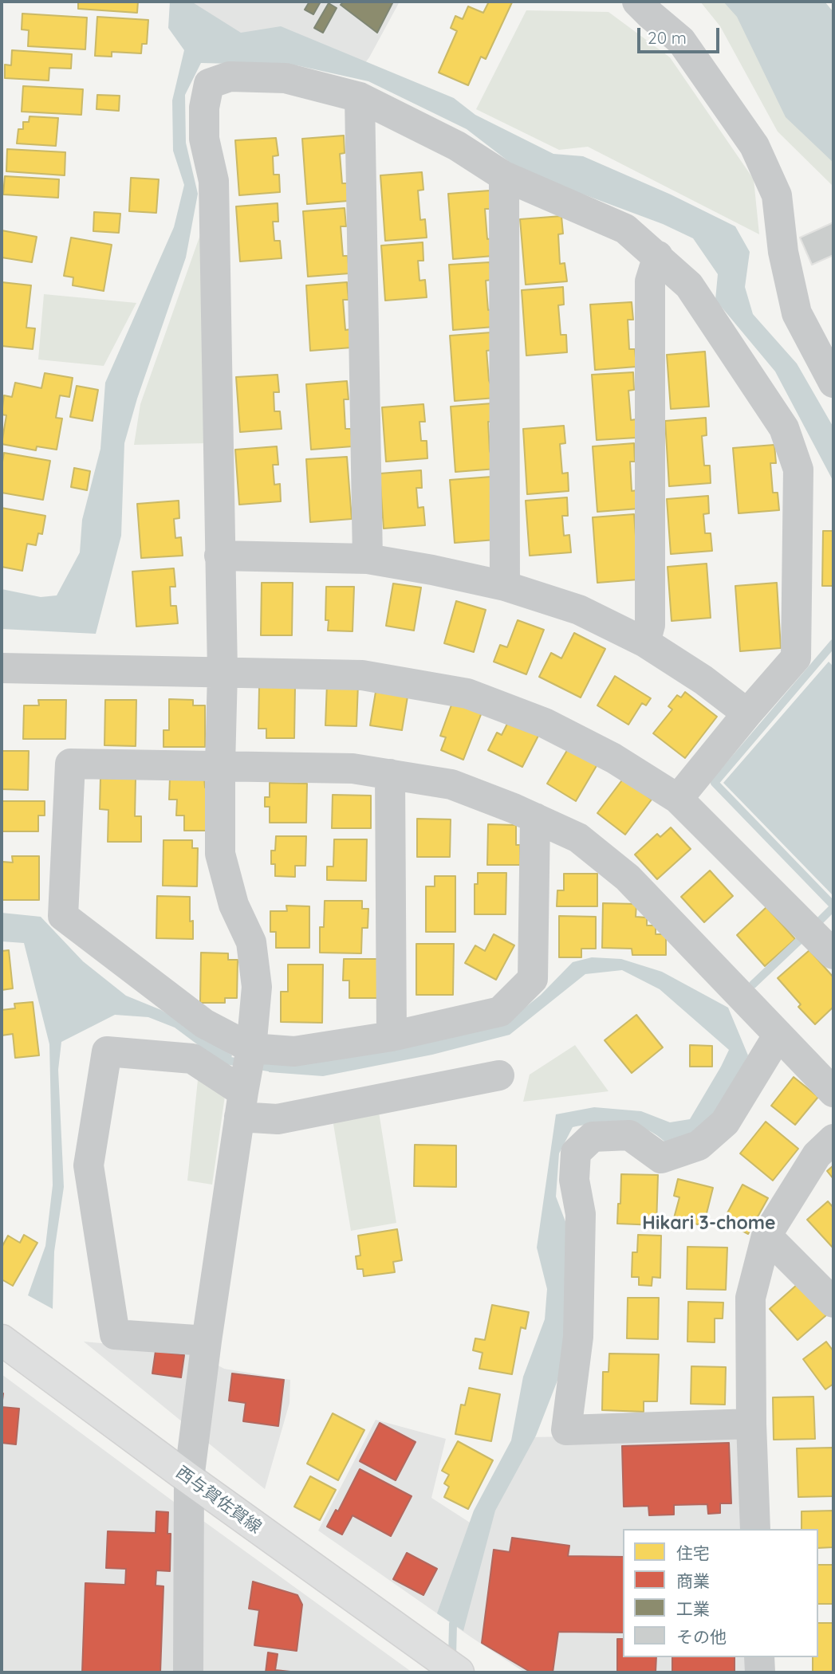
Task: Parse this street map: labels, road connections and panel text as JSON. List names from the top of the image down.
{
  "streets": {
    "main road": ["西与賀佐賀線"]
  },
  "districts": ["Hikari 3-chome"],
  "legend": [
    "住宅",
    "商業",
    "工業",
    "その他"
  ],
  "scale_bar": "20 m"
}
